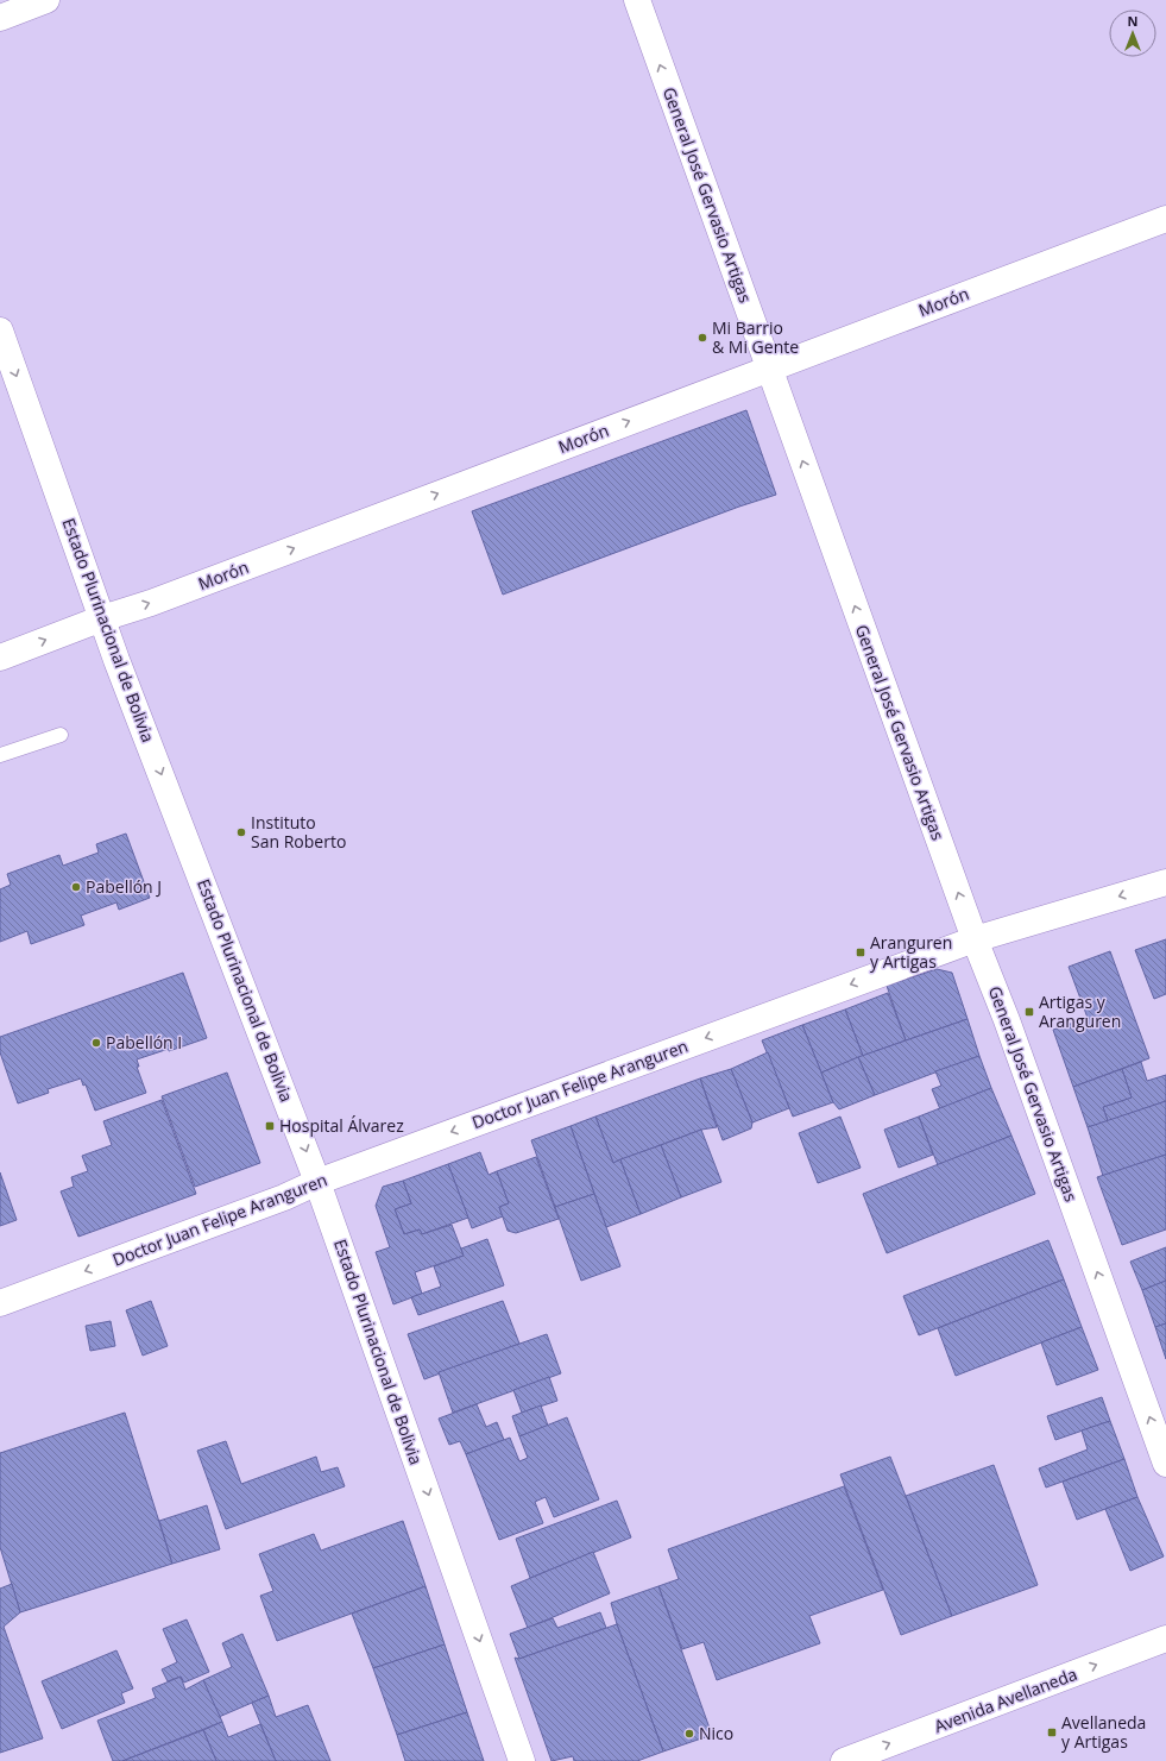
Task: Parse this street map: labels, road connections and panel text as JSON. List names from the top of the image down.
{
  "streets": {
    "street": [
      "General José Gervasio Artigas",
      "Morón",
      "Estado Plurinacional de Bolivia",
      "Doctor Juan Felipe Aranguren",
      "Avenida Avellaneda"
    ]
  },
  "crossings": [
    ["General José Gervasio Artigas", "Morón"],
    ["General José Gervasio Artigas", "Doctor Juan Felipe Aranguren"],
    ["Morón", "Estado Plurinacional de Bolivia"],
    ["Estado Plurinacional de Bolivia", "Doctor Juan Felipe Aranguren"]
  ],
  "one_way": [
    "General José Gervasio Artigas",
    "Morón",
    "Estado Plurinacional de Bolivia",
    "Doctor Juan Felipe Aranguren",
    "Avenida Avellaneda"
  ],
  "places": {
    "other": [
      "Mi Barrio & Mi Gente",
      "Instituto San Roberto",
      "Pabellón J",
      "Pabellón I",
      "Nico"
    ],
    "transit": [
      "Aranguren y Artigas",
      "Artigas y Aranguren",
      "Hospital Álvarez",
      "Avellaneda y Artigas"
    ]
  },
  "north": "top"
}
